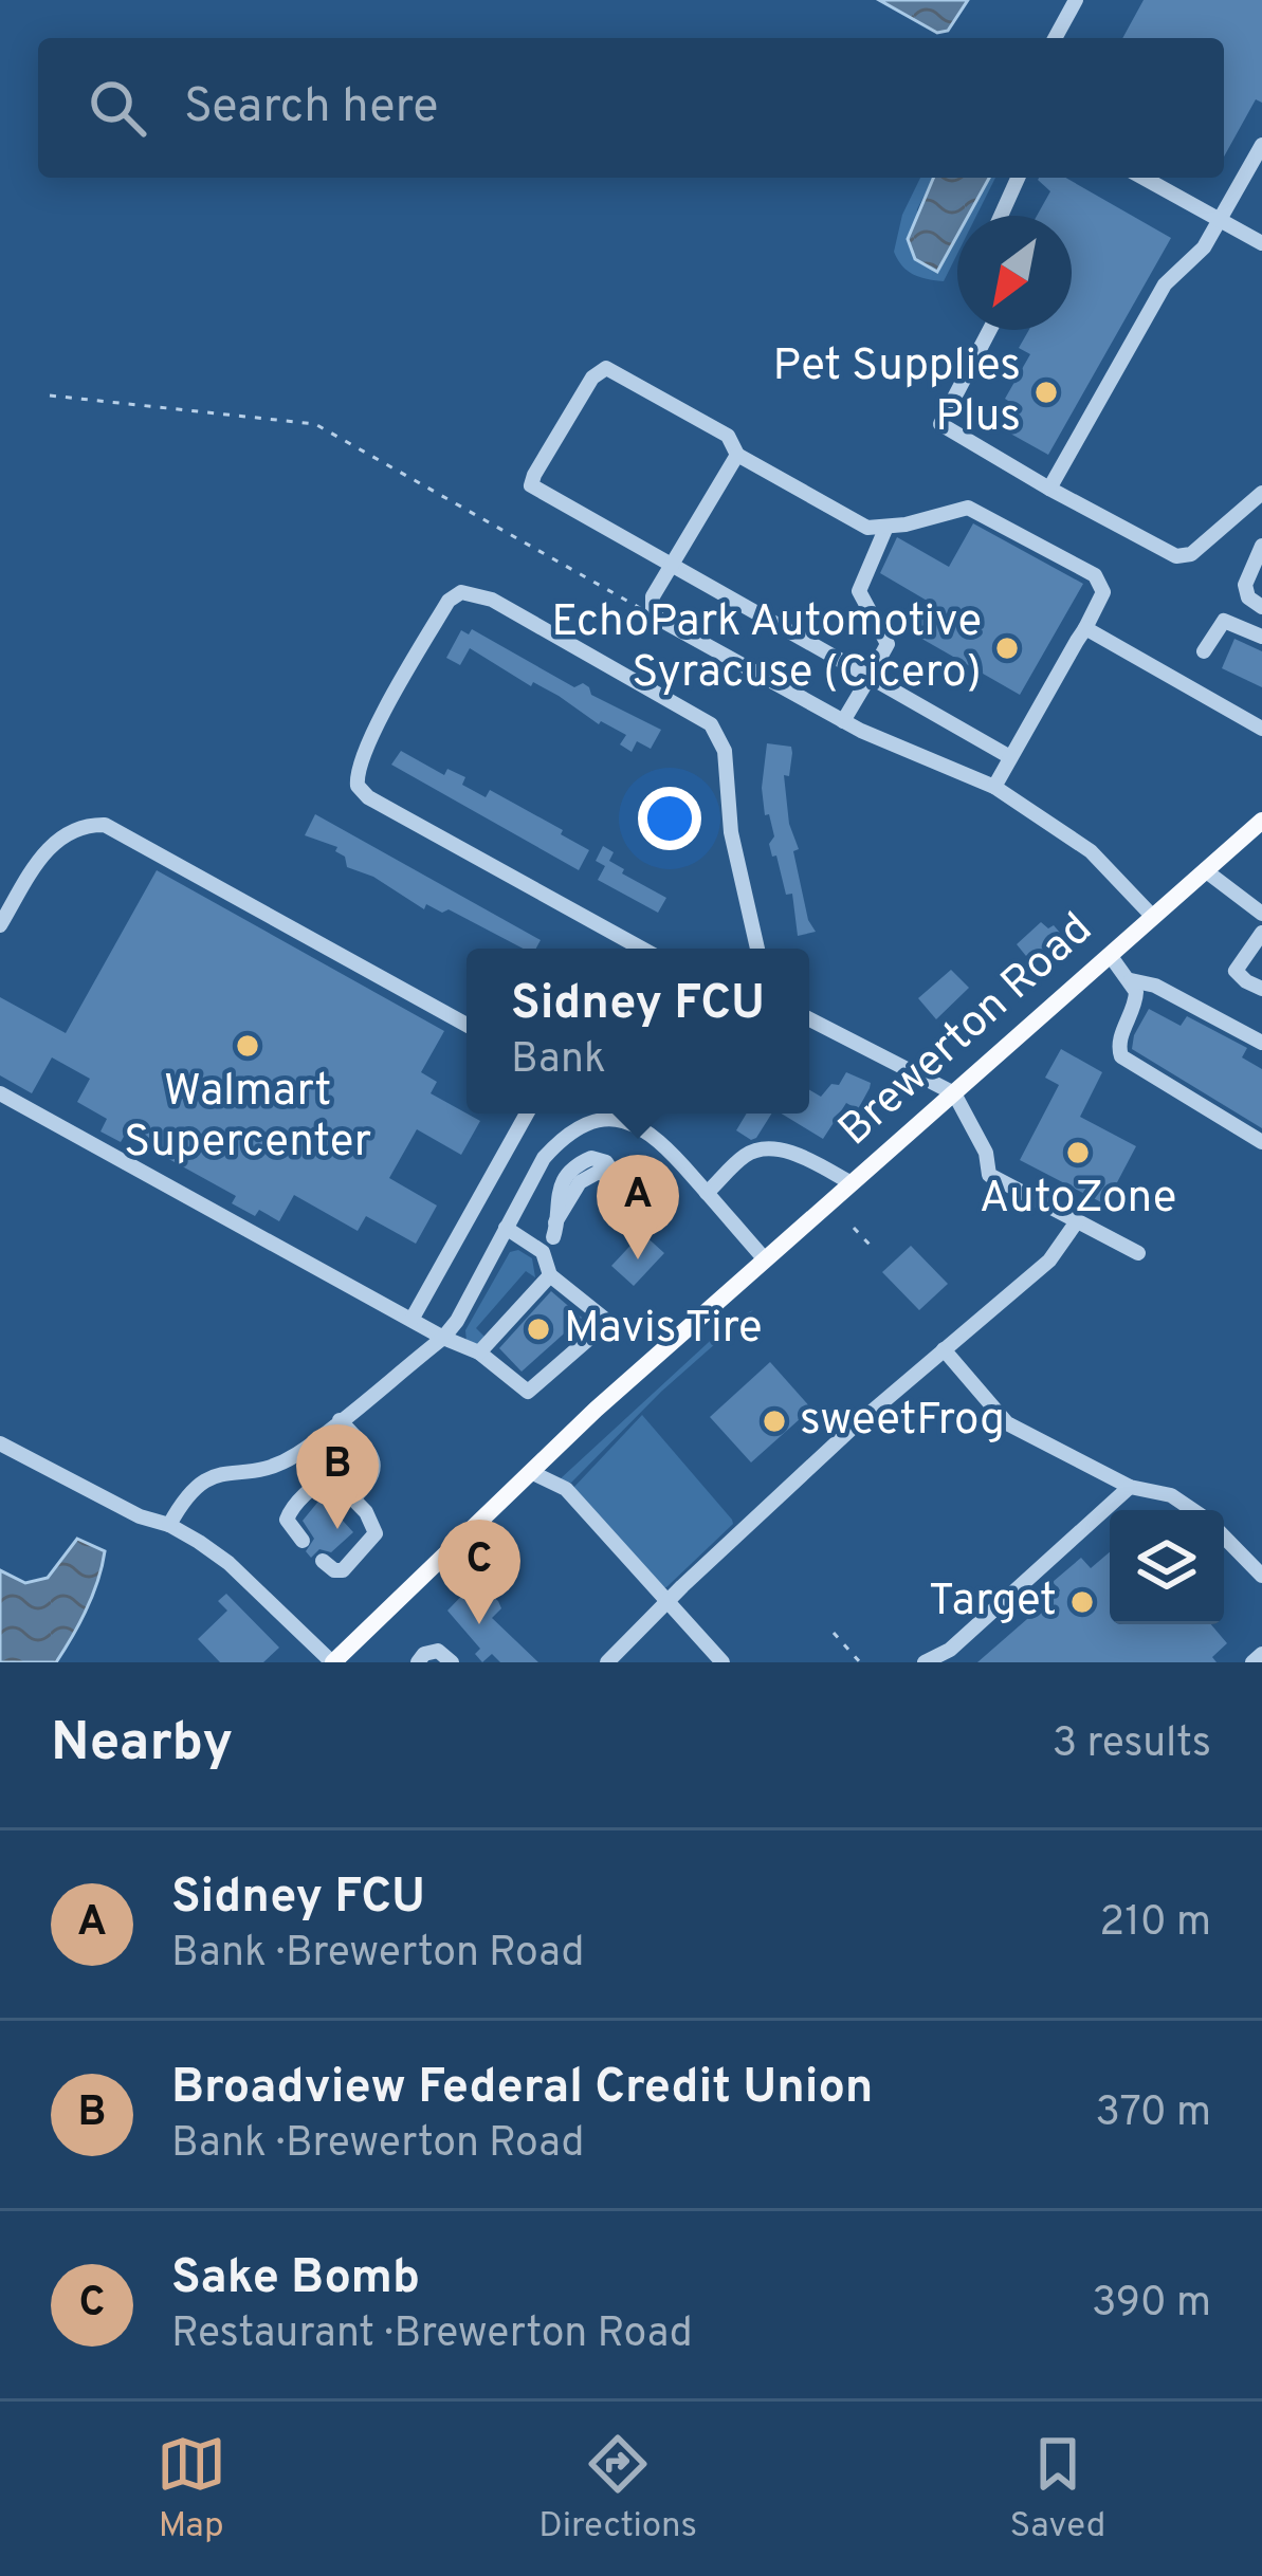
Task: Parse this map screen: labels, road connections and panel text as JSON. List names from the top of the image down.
{
  "streets": {
    "main road": ["Brewerton Road"]
  },
  "places": [
    "Pet Supplies Plus",
    "EchoPark Automotive Syracuse (Cicero)",
    "Walmart Supercenter",
    "AutoZone",
    "Mavis Tire",
    "sweetFrog",
    "Target"
  ],
  "north": "bottom left",
  "page": {
    "search": "Search here",
    "popup": ["Sidney FCU", "Bank"],
    "pins": ["A", "B", "C"],
    "heading": ["Nearby", "3 results"],
    "list": [
      {
        "mark": "A",
        "name": "Sidney FCU",
        "note": "Bank · Brewerton Road",
        "value": "210 m"
      },
      {
        "mark": "B",
        "name": "Broadview Federal Credit Union",
        "note": "Bank · Brewerton Road",
        "value": "370 m"
      },
      {
        "mark": "C",
        "name": "Sake Bomb",
        "note": "Restaurant · Brewerton Road",
        "value": "390 m"
      }
    ],
    "nav": ["Map", "Directions", "Saved"]
  }
}
